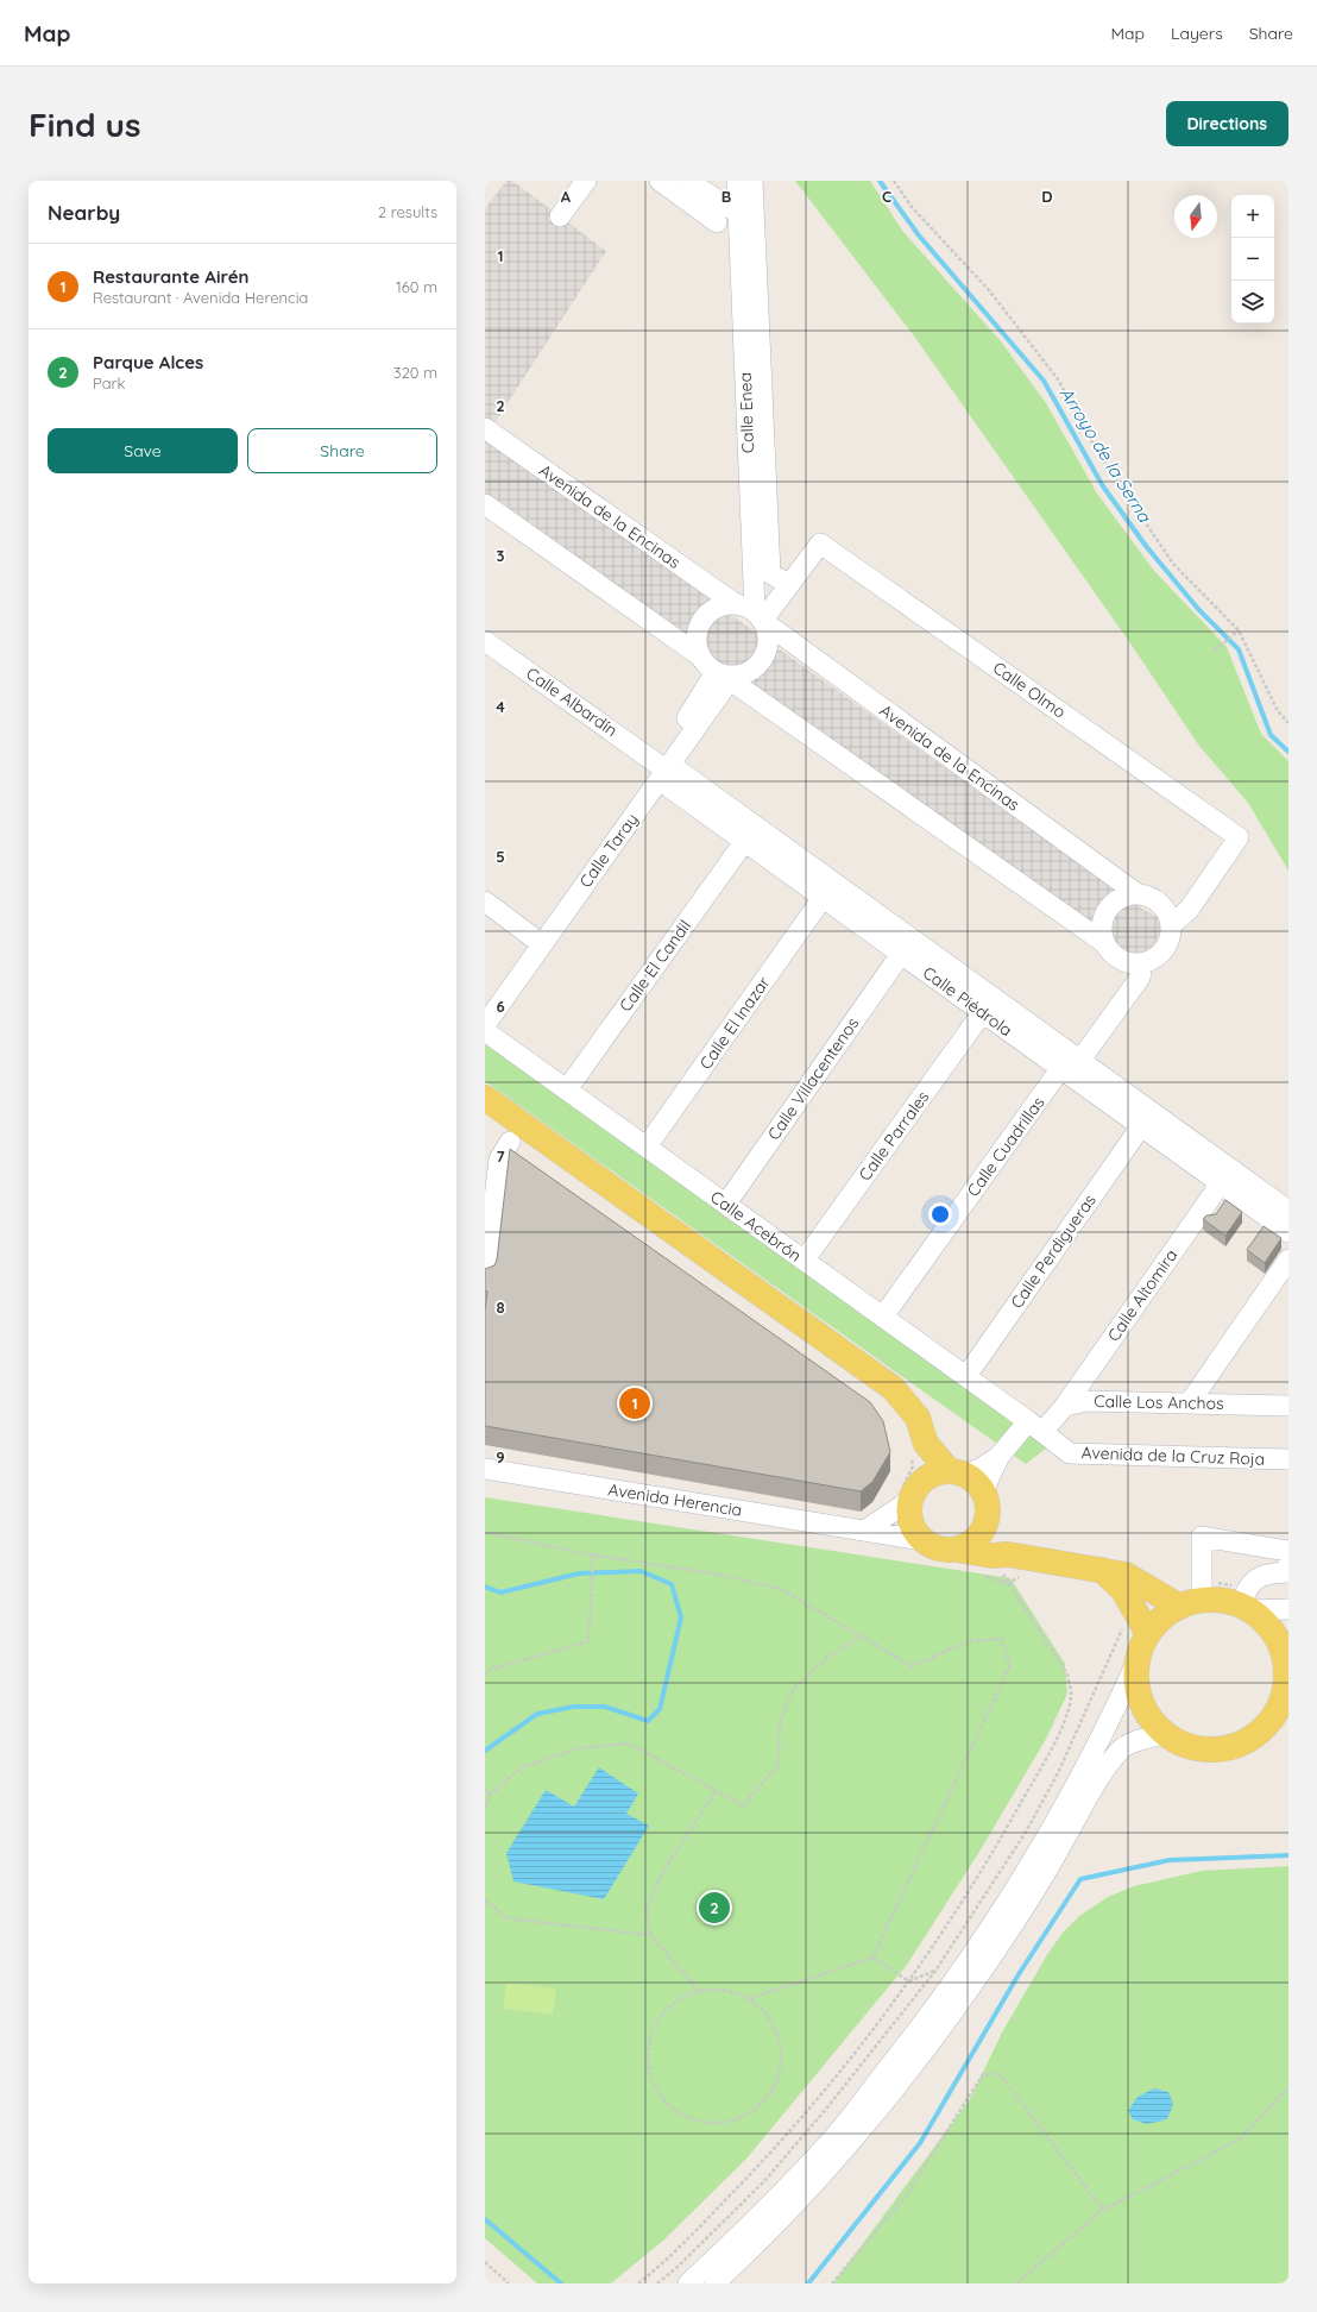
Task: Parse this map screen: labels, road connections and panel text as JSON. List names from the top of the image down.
{
  "streets": {
    "street": [
      "Calle Enea",
      "Avenida de la Encinas",
      "Calle Olmo",
      "Calle Albardín",
      "Calle Taray",
      "Calle El Candil",
      "Calle Piédrola",
      "Calle El Inazar",
      "Calle Villacentenos",
      "Calle Parrales",
      "Calle Cuadrillas",
      "Calle Acebrón",
      "Calle Perdigueras",
      "Calle Altomira",
      "Calle Los Anchos",
      "Avenida de la Cruz Roja",
      "Avenida Herencia"
    ]
  },
  "crossings": [
    ["Calle Enea", "Avenida de la Encinas"],
    ["Calle Enea", "Calle Taray"],
    ["Avenida de la Encinas", "Calle Olmo"],
    ["Avenida de la Encinas", "Calle Taray"],
    ["Calle Albardín", "Calle Taray"],
    ["Calle Albardín", "Calle Piédrola"],
    ["Calle Taray", "Calle Piédrola"],
    ["Calle El Candil", "Calle Piédrola"],
    ["Calle El Candil", "Calle Acebrón"],
    ["Calle Piédrola", "Calle El Inazar"],
    ["Calle Piédrola", "Calle Villacentenos"],
    ["Calle Piédrola", "Calle Parrales"],
    ["Calle Piédrola", "Calle Cuadrillas"],
    ["Calle Piédrola", "Calle Perdigueras"],
    ["Calle Piédrola", "Calle Altomira"],
    ["Calle El Inazar", "Calle Acebrón"],
    ["Calle Villacentenos", "Calle Acebrón"],
    ["Calle Parrales", "Calle Acebrón"],
    ["Calle Cuadrillas", "Calle Acebrón"],
    ["Calle Acebrón", "Calle Perdigueras"],
    ["Calle Acebrón", "Avenida de la Cruz Roja"],
    ["Calle Altomira", "Calle Los Anchos"]
  ],
  "water": ["Arroyo de la Serna"],
  "north": "bottom",
  "page": {
    "header": "Map",
    "nav": ["Map", "Layers", "Share"],
    "buttons": [
      "Directions",
      ["Save", "Share"]
    ],
    "title": "Find us",
    "heading": ["Nearby", "2 results"],
    "map_buttons": ["+", "−"],
    "list": [
      {
        "mark": "1",
        "name": "Restaurante Airén",
        "note": "Restaurant · Avenida Herencia",
        "value": "160 m"
      },
      {
        "mark": "2",
        "name": "Parque Alces",
        "note": "Park",
        "value": "320 m"
      }
    ],
    "pins": ["1", "2"]
  },
  "grid": {
    "columns": [
      "A",
      "B",
      "C",
      "D"
    ],
    "rows": [
      "1",
      "2",
      "3",
      "4",
      "5",
      "6",
      "7",
      "8",
      "9"
    ]
  }
}
